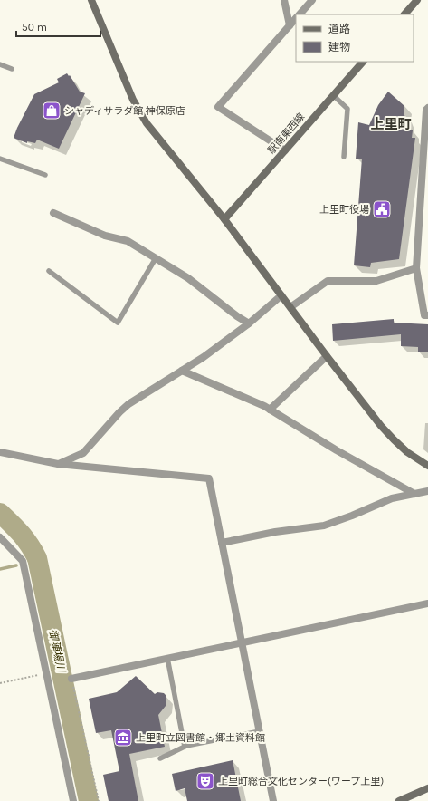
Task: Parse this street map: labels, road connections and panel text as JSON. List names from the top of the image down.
{
  "streets": {
    "street": ["駅南東西線"]
  },
  "districts": ["上里町"],
  "water": ["御陣場川"],
  "places": {
    "shop": ["シャディサラダ館 神保原店"],
    "public building": ["上里町役場"],
    "museum": ["上里町立図書館・郷土資料館"],
    "theatre": ["上里町総合文化センター(ワープ上里)"]
  },
  "legend": ["道路", "建物"],
  "scale_bar": "50 m"
}
